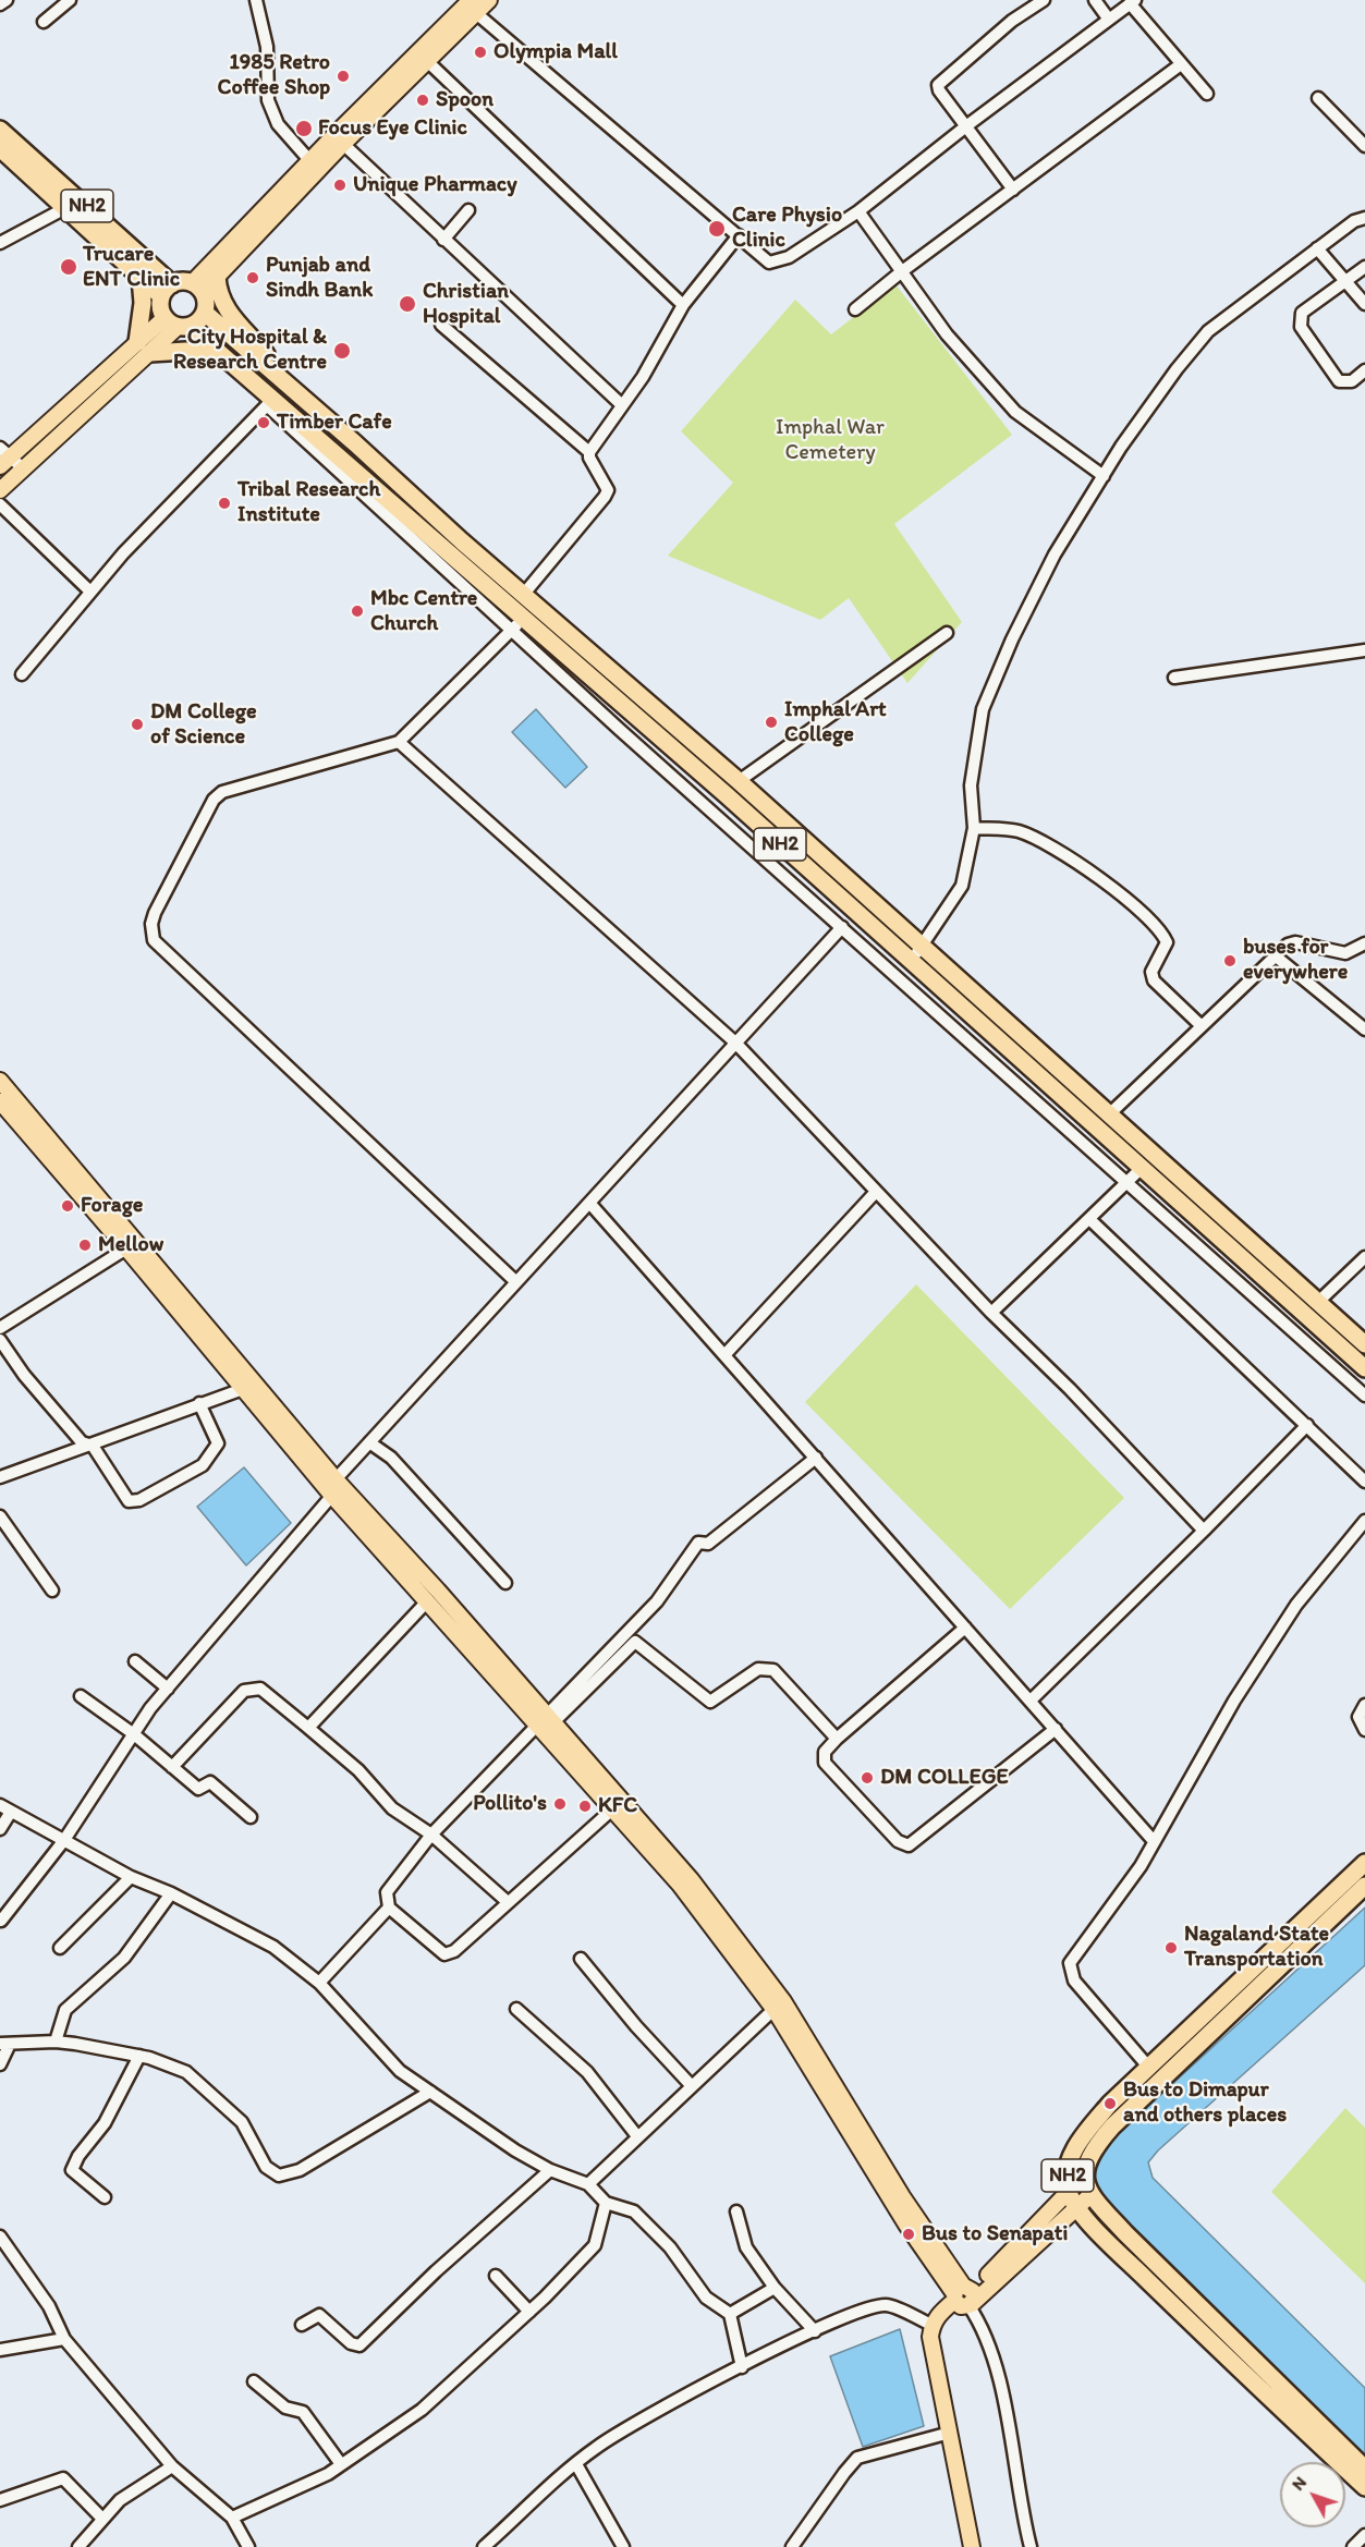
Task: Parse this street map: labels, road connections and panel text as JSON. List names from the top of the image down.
{
  "streets": {
    "highway": ["NH2"]
  },
  "parks": ["Imphal War Cemetery"],
  "places": [
    "Olympia Mall",
    "1985 Retro Coffee Shop",
    "Spoon",
    "Focus Eye Clinic",
    "Unique Pharmacy",
    "Care Physio Clinic",
    "Trucare ENT Clinic",
    "Punjab and Sindh Bank",
    "Christian Hospital",
    "City Hospital & Research Centre",
    "Timber Cafe",
    "Tribal Research Institute",
    "Mbc Centre Church",
    "Imphal Art College",
    "DM College of Science",
    "buses for everywhere",
    "Forage",
    "Mellow",
    "DM COLLEGE",
    "Pollito's",
    "KFC",
    "Nagaland State Transportation",
    "Bus to Dimapur and others places",
    "Bus to Senapati"
  ],
  "north": "top left"
}
